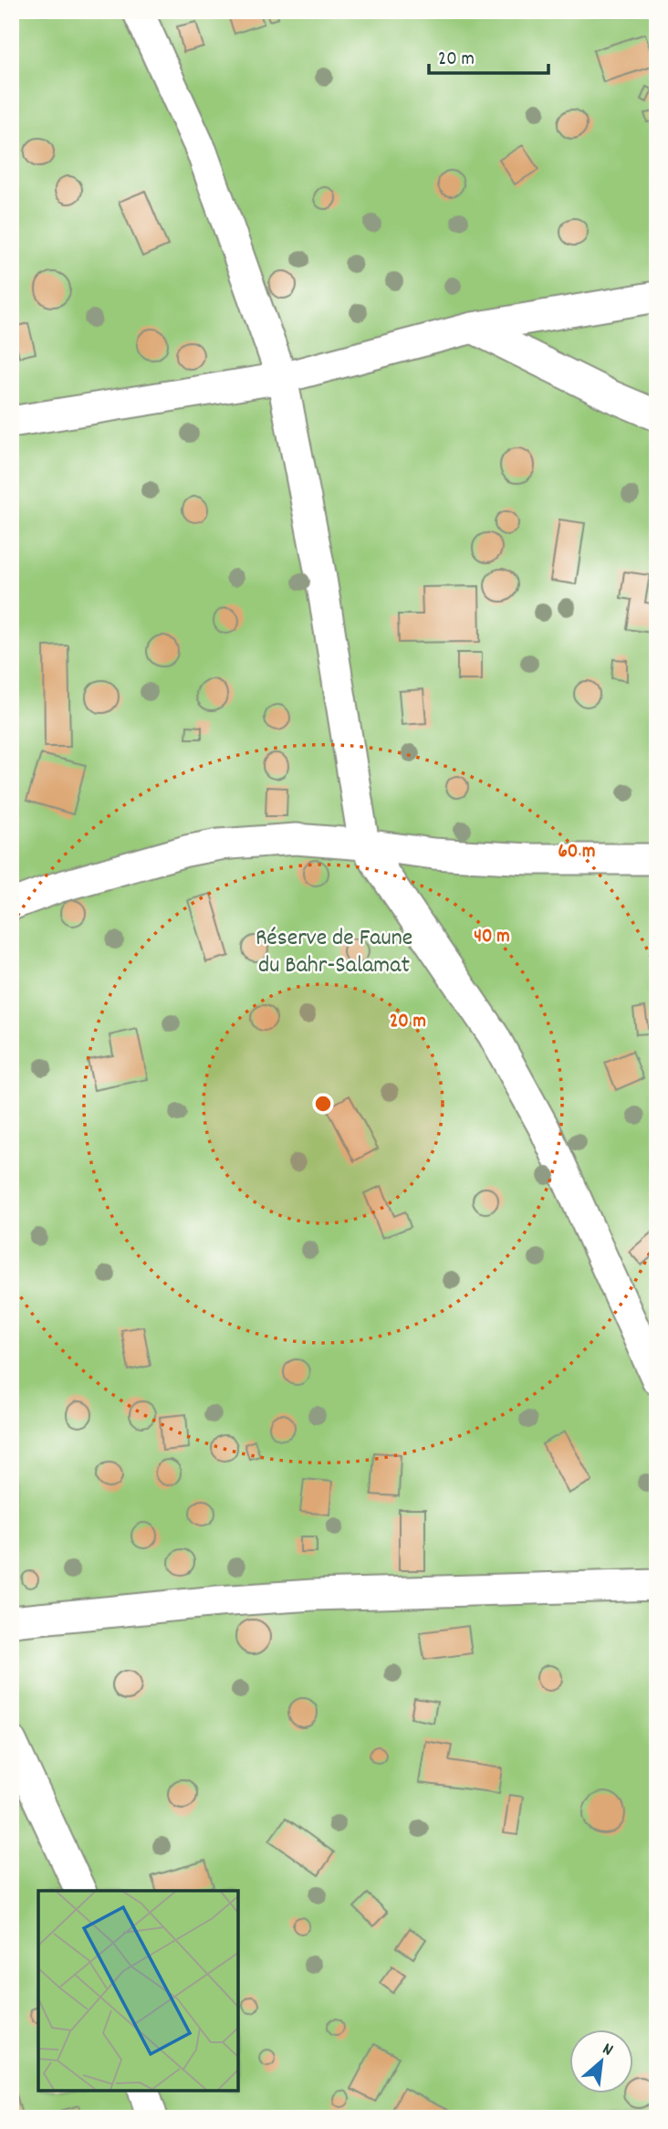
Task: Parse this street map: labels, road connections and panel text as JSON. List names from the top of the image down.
{
  "parks": ["Réserve de Faune du Bahr-Salamat"],
  "scale_bar": "20 m",
  "north": "top right",
  "rings": ["60 m", "40 m", "20 m"]
}
